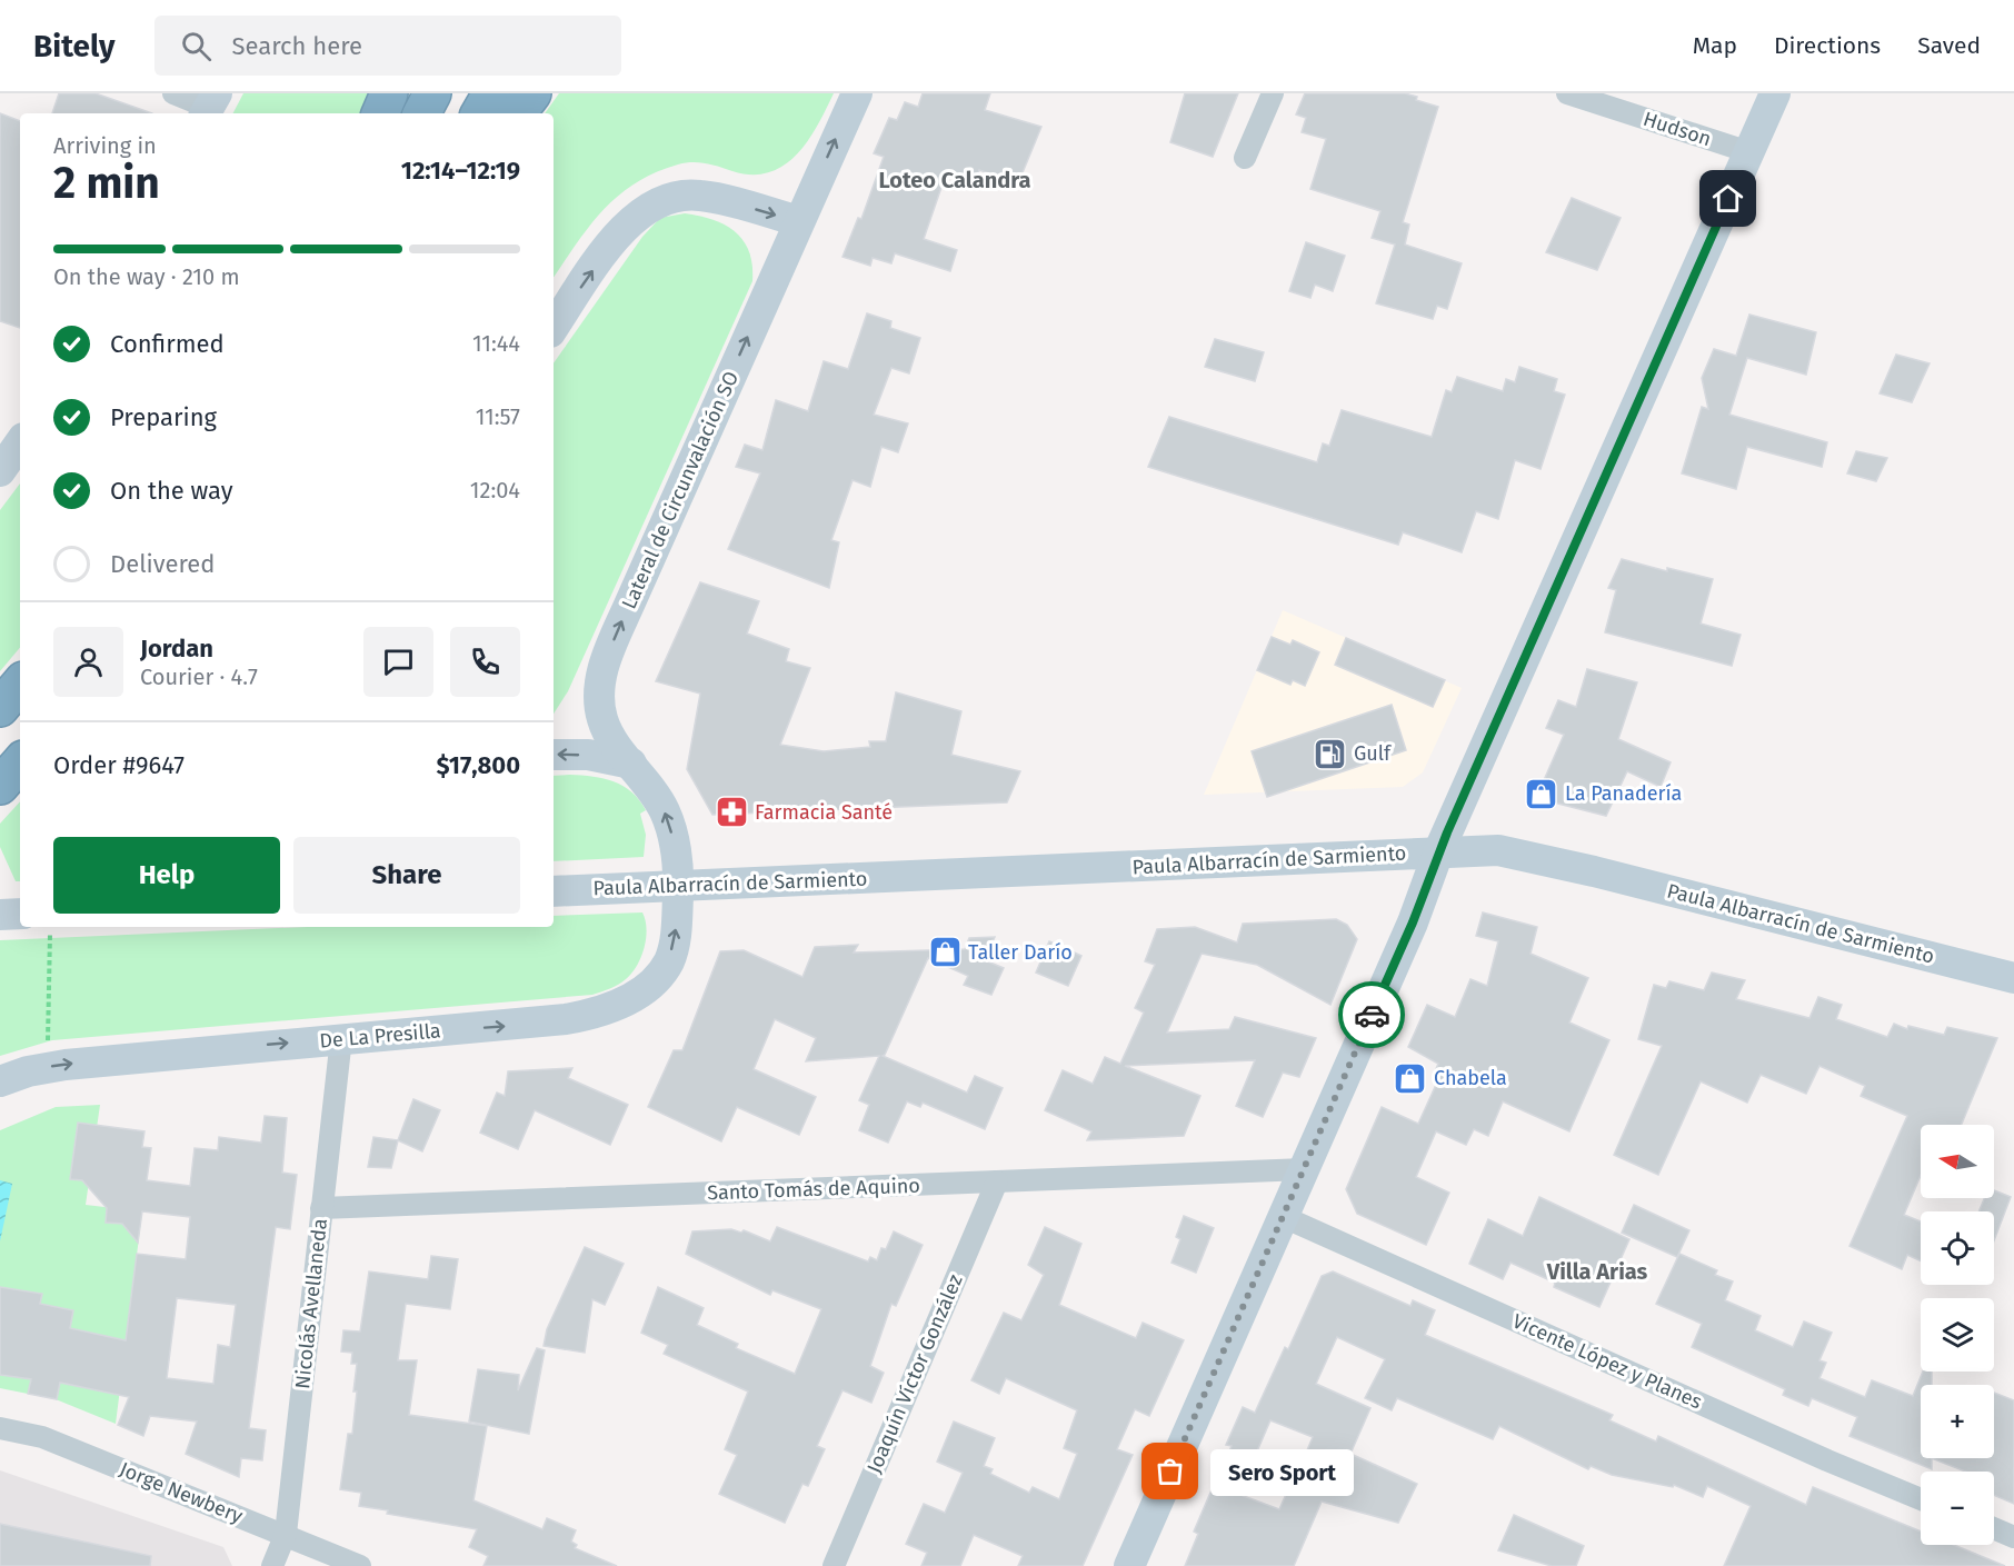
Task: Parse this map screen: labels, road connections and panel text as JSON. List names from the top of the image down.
{
  "streets": {
    "main road": ["Lateral de Circunvalación SO", "Paula Albarracín de Sarmiento", "De La Presilla"],
    "street": [
      "Hudson",
      "Santo Tomás de Aquino",
      "Nicolás Avellaneda",
      "Vicente López y Planes",
      "Joaquín Víctor González",
      "Jorge Newbery"
    ]
  },
  "crossings": [
    ["Lateral de Circunvalación SO", "Paula Albarracín de Sarmiento"],
    ["Lateral de Circunvalación SO", "De La Presilla"],
    ["Paula Albarracín de Sarmiento", "De La Presilla"],
    ["De La Presilla", "Nicolás Avellaneda"],
    ["Santo Tomás de Aquino", "Nicolás Avellaneda"],
    ["Santo Tomás de Aquino", "Joaquín Víctor González"],
    ["Nicolás Avellaneda", "Jorge Newbery"]
  ],
  "one_way": ["Lateral de Circunvalación SO", "De La Presilla"],
  "districts": ["Loteo Calandra", "Villa Arias"],
  "places": {
    "fuel station": ["Gulf"],
    "shop": ["La Panadería", "Taller Darío", "Chabela"],
    "pharmacy": ["Farmacia Santé"],
    "other": ["Sero Sport"]
  },
  "north": "left",
  "page": {
    "header": "Bitely",
    "search": "Search here",
    "nav": ["Map", "Directions", "Saved"],
    "heading": ["2 min", "Arriving in", "12:14–12:19"],
    "panel": [
      "Jordan",
      "Courier · 4.7",
      "Order #9647",
      "$17,800"
    ],
    "bar": "On the way · 210 m",
    "list": [
      ["Confirmed", "11:44"],
      ["Preparing", "11:57"],
      ["On the way", "12:04"],
      "Delivered"
    ],
    "buttons": ["Help", "Share"],
    "map_buttons": ["+", "−"],
    "bubble": "Sero Sport"
  }
}
